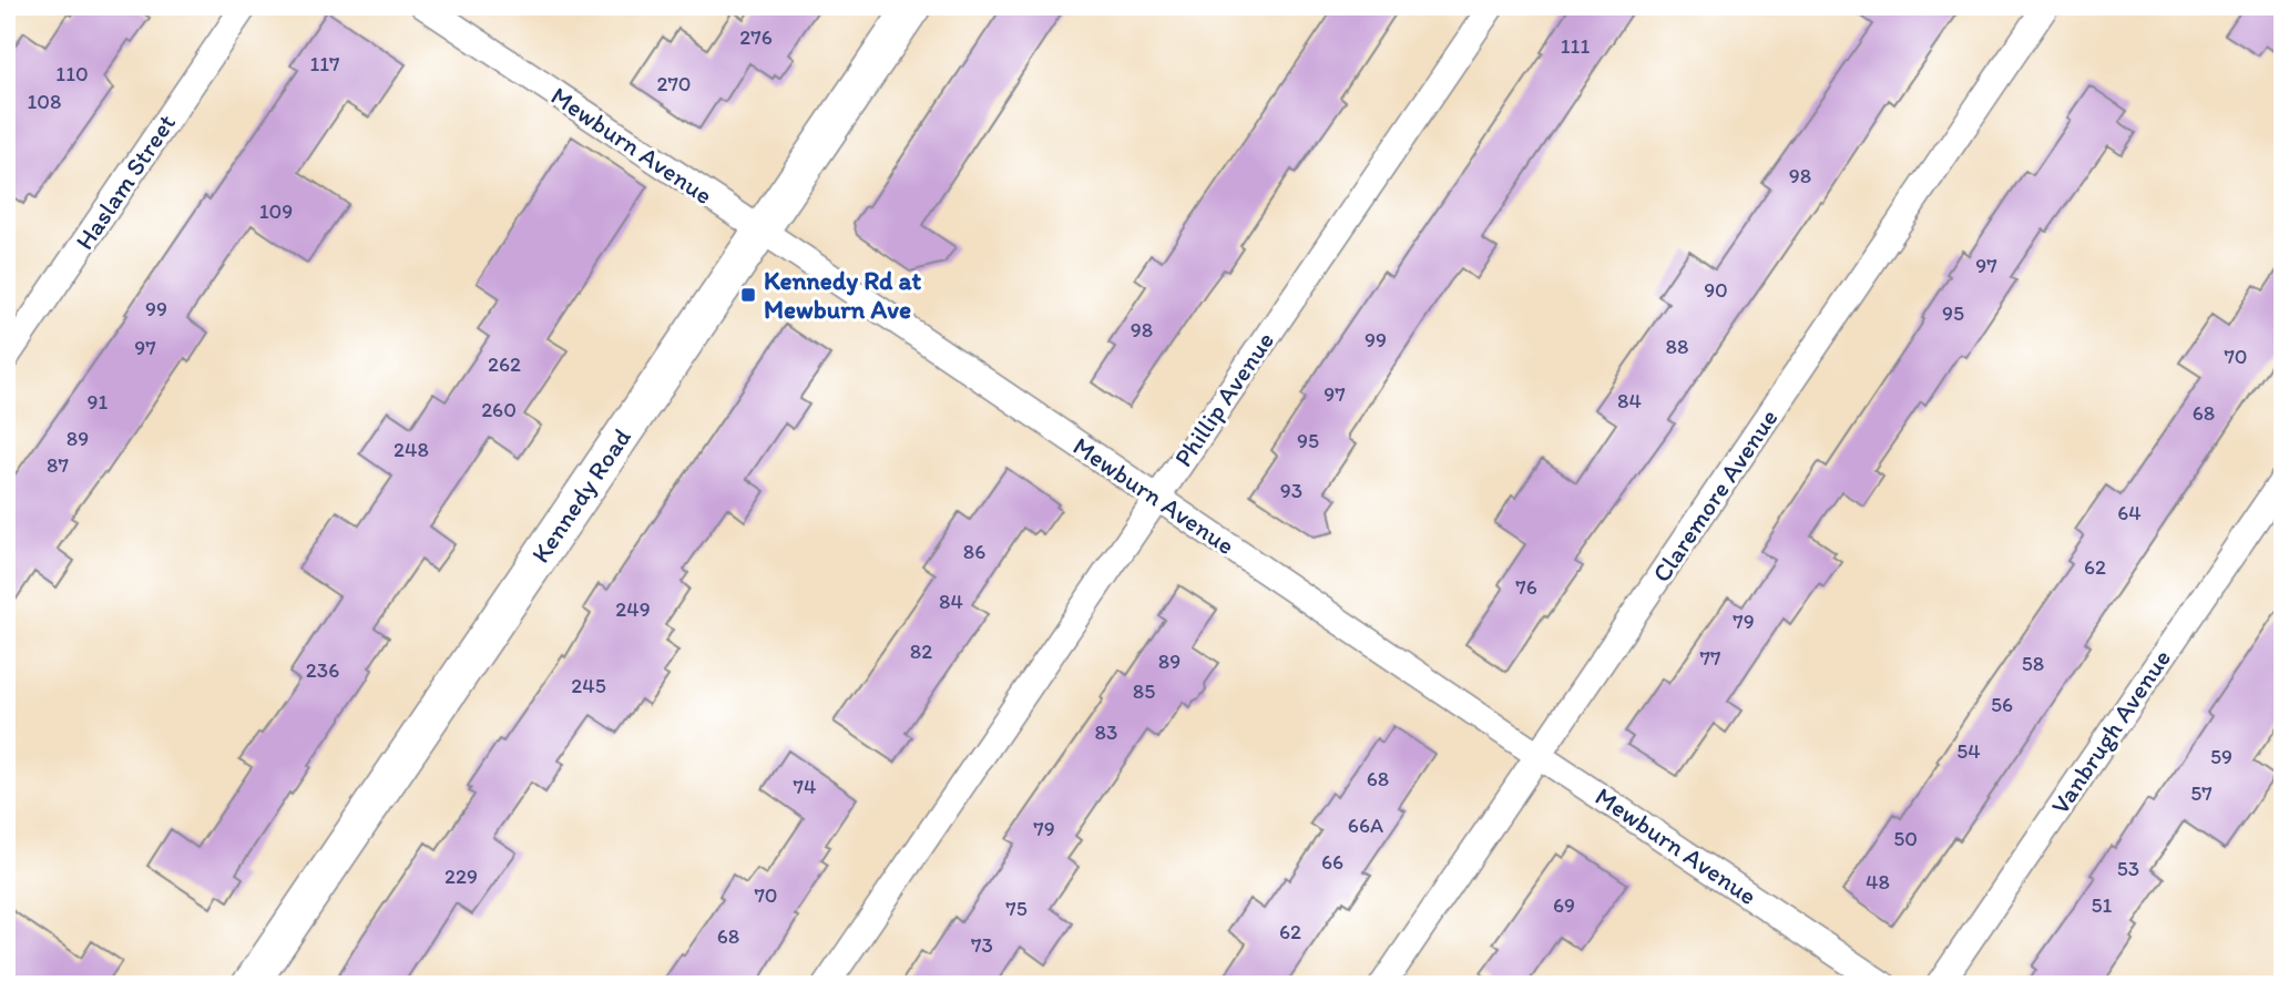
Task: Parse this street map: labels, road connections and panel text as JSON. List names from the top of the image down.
{
  "streets": {
    "street": [
      "Mewburn Avenue",
      "Haslam Street",
      "Phillip Avenue",
      "Kennedy Road",
      "Claremore Avenue",
      "Vanbrugh Avenue"
    ]
  },
  "crossings": [
    ["Mewburn Avenue", "Phillip Avenue"],
    ["Mewburn Avenue", "Kennedy Road"],
    ["Mewburn Avenue", "Claremore Avenue"]
  ],
  "places": {
    "transit": ["Kennedy Rd at Mewburn Ave"]
  },
  "house_numbers": [
    "276",
    "111",
    "117",
    "110",
    "270",
    "108",
    "98",
    "109",
    "97",
    "90",
    "99",
    "95",
    "98",
    "99",
    "88",
    "97",
    "70",
    "262",
    "97",
    "84",
    "91",
    "260",
    "68",
    "89",
    "95",
    "248",
    "87",
    "93",
    "64",
    "86",
    "62",
    "76",
    "84",
    "249",
    "79",
    "82",
    "77",
    "89",
    "58",
    "236",
    "245",
    "85",
    "56",
    "83",
    "54",
    "59",
    "68",
    "74",
    "57",
    "66A",
    "79",
    "50",
    "66",
    "53",
    "229",
    "48",
    "70",
    "69",
    "51",
    "75",
    "62",
    "68",
    "73"
  ]
}
